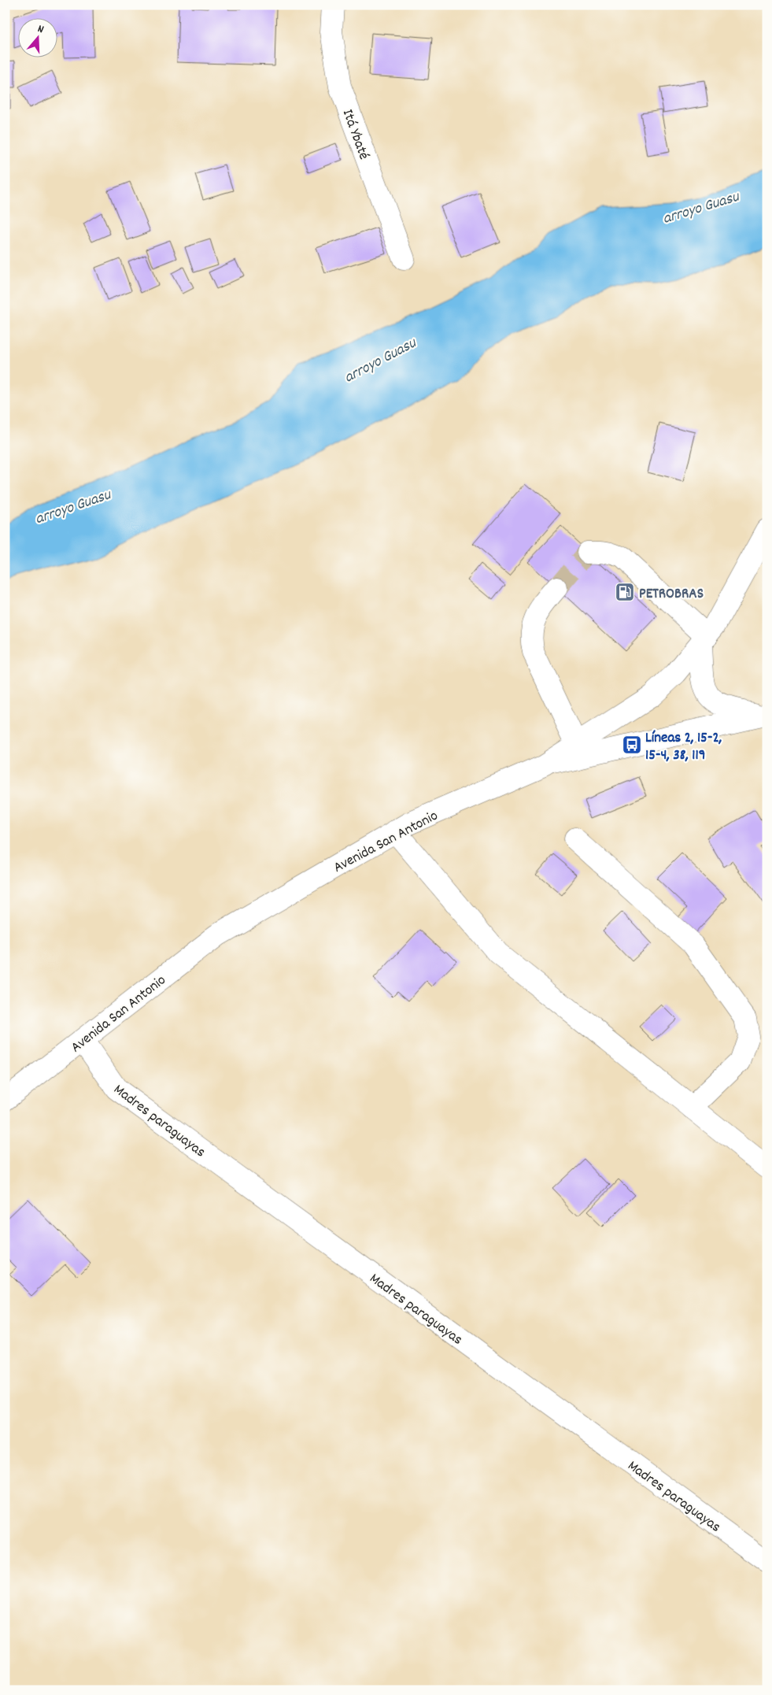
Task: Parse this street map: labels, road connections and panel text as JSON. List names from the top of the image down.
{
  "streets": {
    "main road": ["Itá Ybaté", "Avenida San Antonio", "Madres paraguayas"]
  },
  "crossings": [
    ["Avenida San Antonio", "Madres paraguayas"]
  ],
  "water": ["arroyo Guasu"],
  "places": {
    "fuel station": ["PETROBRAS"],
    "bus stop": ["Líneas 2, 15-2, 15-4, 38, 119"]
  },
  "north": "top"
}
